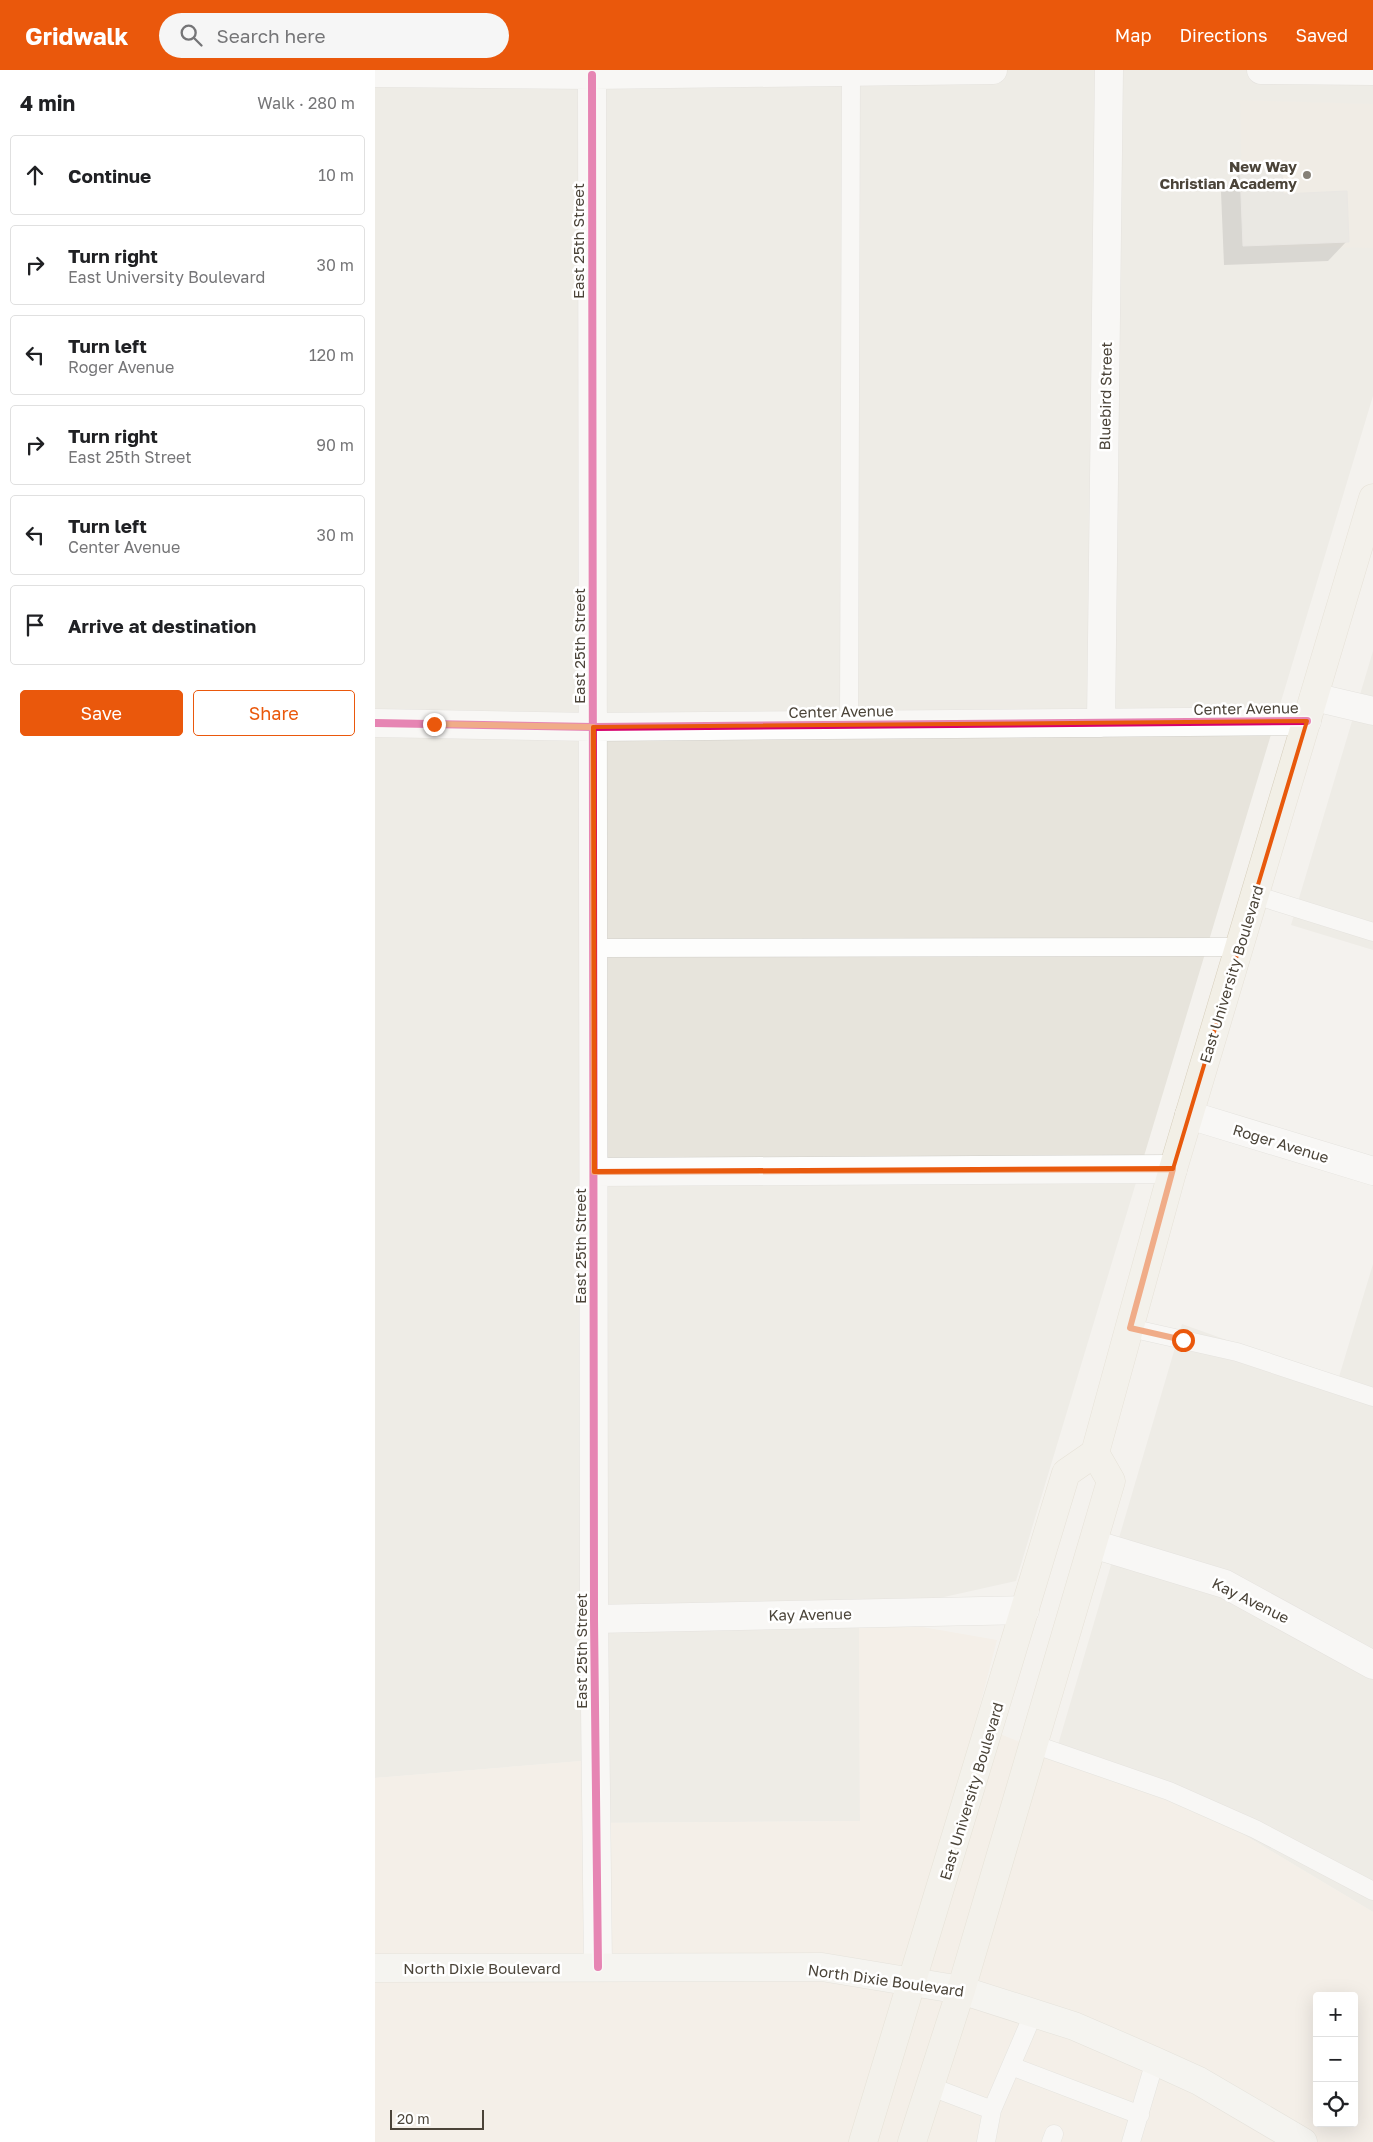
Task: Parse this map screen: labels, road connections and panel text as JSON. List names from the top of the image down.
{
  "streets": {
    "main road": ["East University Boulevard", "North Dixie Boulevard"],
    "street": [
      "East 25th Street",
      "Bluebird Street",
      "Center Avenue",
      "Roger Avenue",
      "Kay Avenue"
    ]
  },
  "crossings": [
    ["East 25th Street", "Center Avenue"],
    ["East 25th Street", "Kay Avenue"],
    ["East 25th Street", "North Dixie Boulevard"],
    ["Bluebird Street", "Center Avenue"],
    ["Center Avenue", "East University Boulevard"],
    ["East University Boulevard", "Roger Avenue"],
    ["East University Boulevard", "Kay Avenue"],
    ["East University Boulevard", "North Dixie Boulevard"]
  ],
  "places": ["New Way Christian Academy"],
  "scale_bar": "20 m",
  "page": {
    "header": "Gridwalk",
    "search": "Search here",
    "nav": ["Map", "Directions", "Saved"],
    "heading": ["4 min", "Walk · 280 m"],
    "list": [
      ["Continue", "10 m"],
      ["Turn right", "East University Boulevard", "30 m"],
      ["Turn left", "Roger Avenue", "120 m"],
      ["Turn right", "East 25th Street", "90 m"],
      ["Turn left", "Center Avenue", "30 m"],
      "Arrive at destination"
    ],
    "buttons": ["Save", "Share"],
    "map_buttons": ["+", "−"],
    "scale": "20 m"
  }
}
